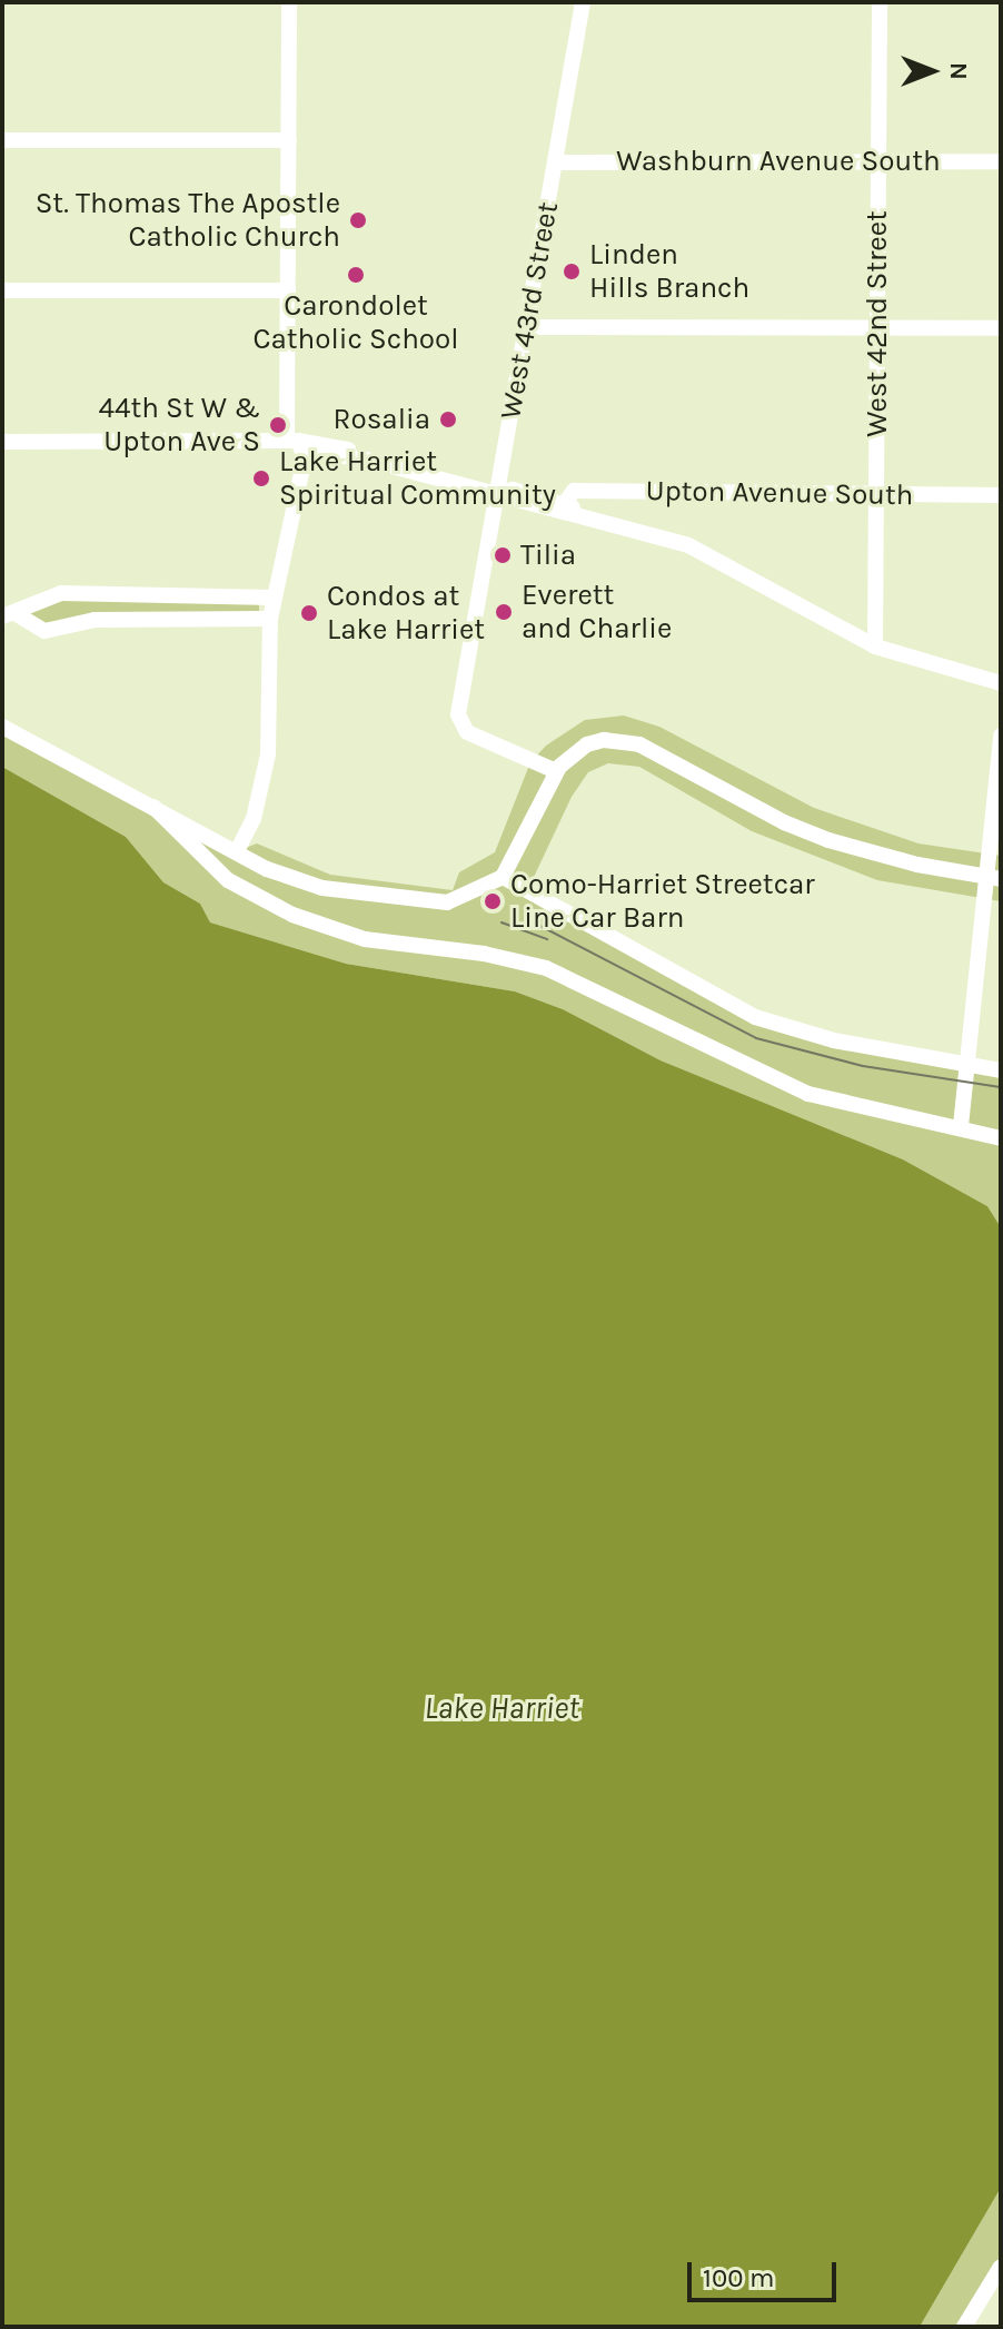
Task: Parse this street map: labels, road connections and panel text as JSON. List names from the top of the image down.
{
  "streets": {
    "street": [
      "Washburn Avenue South",
      "West 43rd Street",
      "West 42nd Street",
      "Upton Avenue South"
    ]
  },
  "crossings": [
    ["Washburn Avenue South", "West 43rd Street"],
    ["Washburn Avenue South", "West 42nd Street"],
    ["West 42nd Street", "Upton Avenue South"]
  ],
  "water": ["Lake Harriet"],
  "places": [
    "St. Thomas The Apostle Catholic Church",
    "Linden Hills Branch",
    "Carondolet Catholic School",
    "Rosalia",
    "44th St W & Upton Ave S",
    "Lake Harriet Spiritual Community",
    "Tilia",
    "Everett and Charlie",
    "Condos at Lake Harriet",
    "Como-Harriet Streetcar Line Car Barn"
  ],
  "scale_bar": "100 m",
  "north": "right"
}
